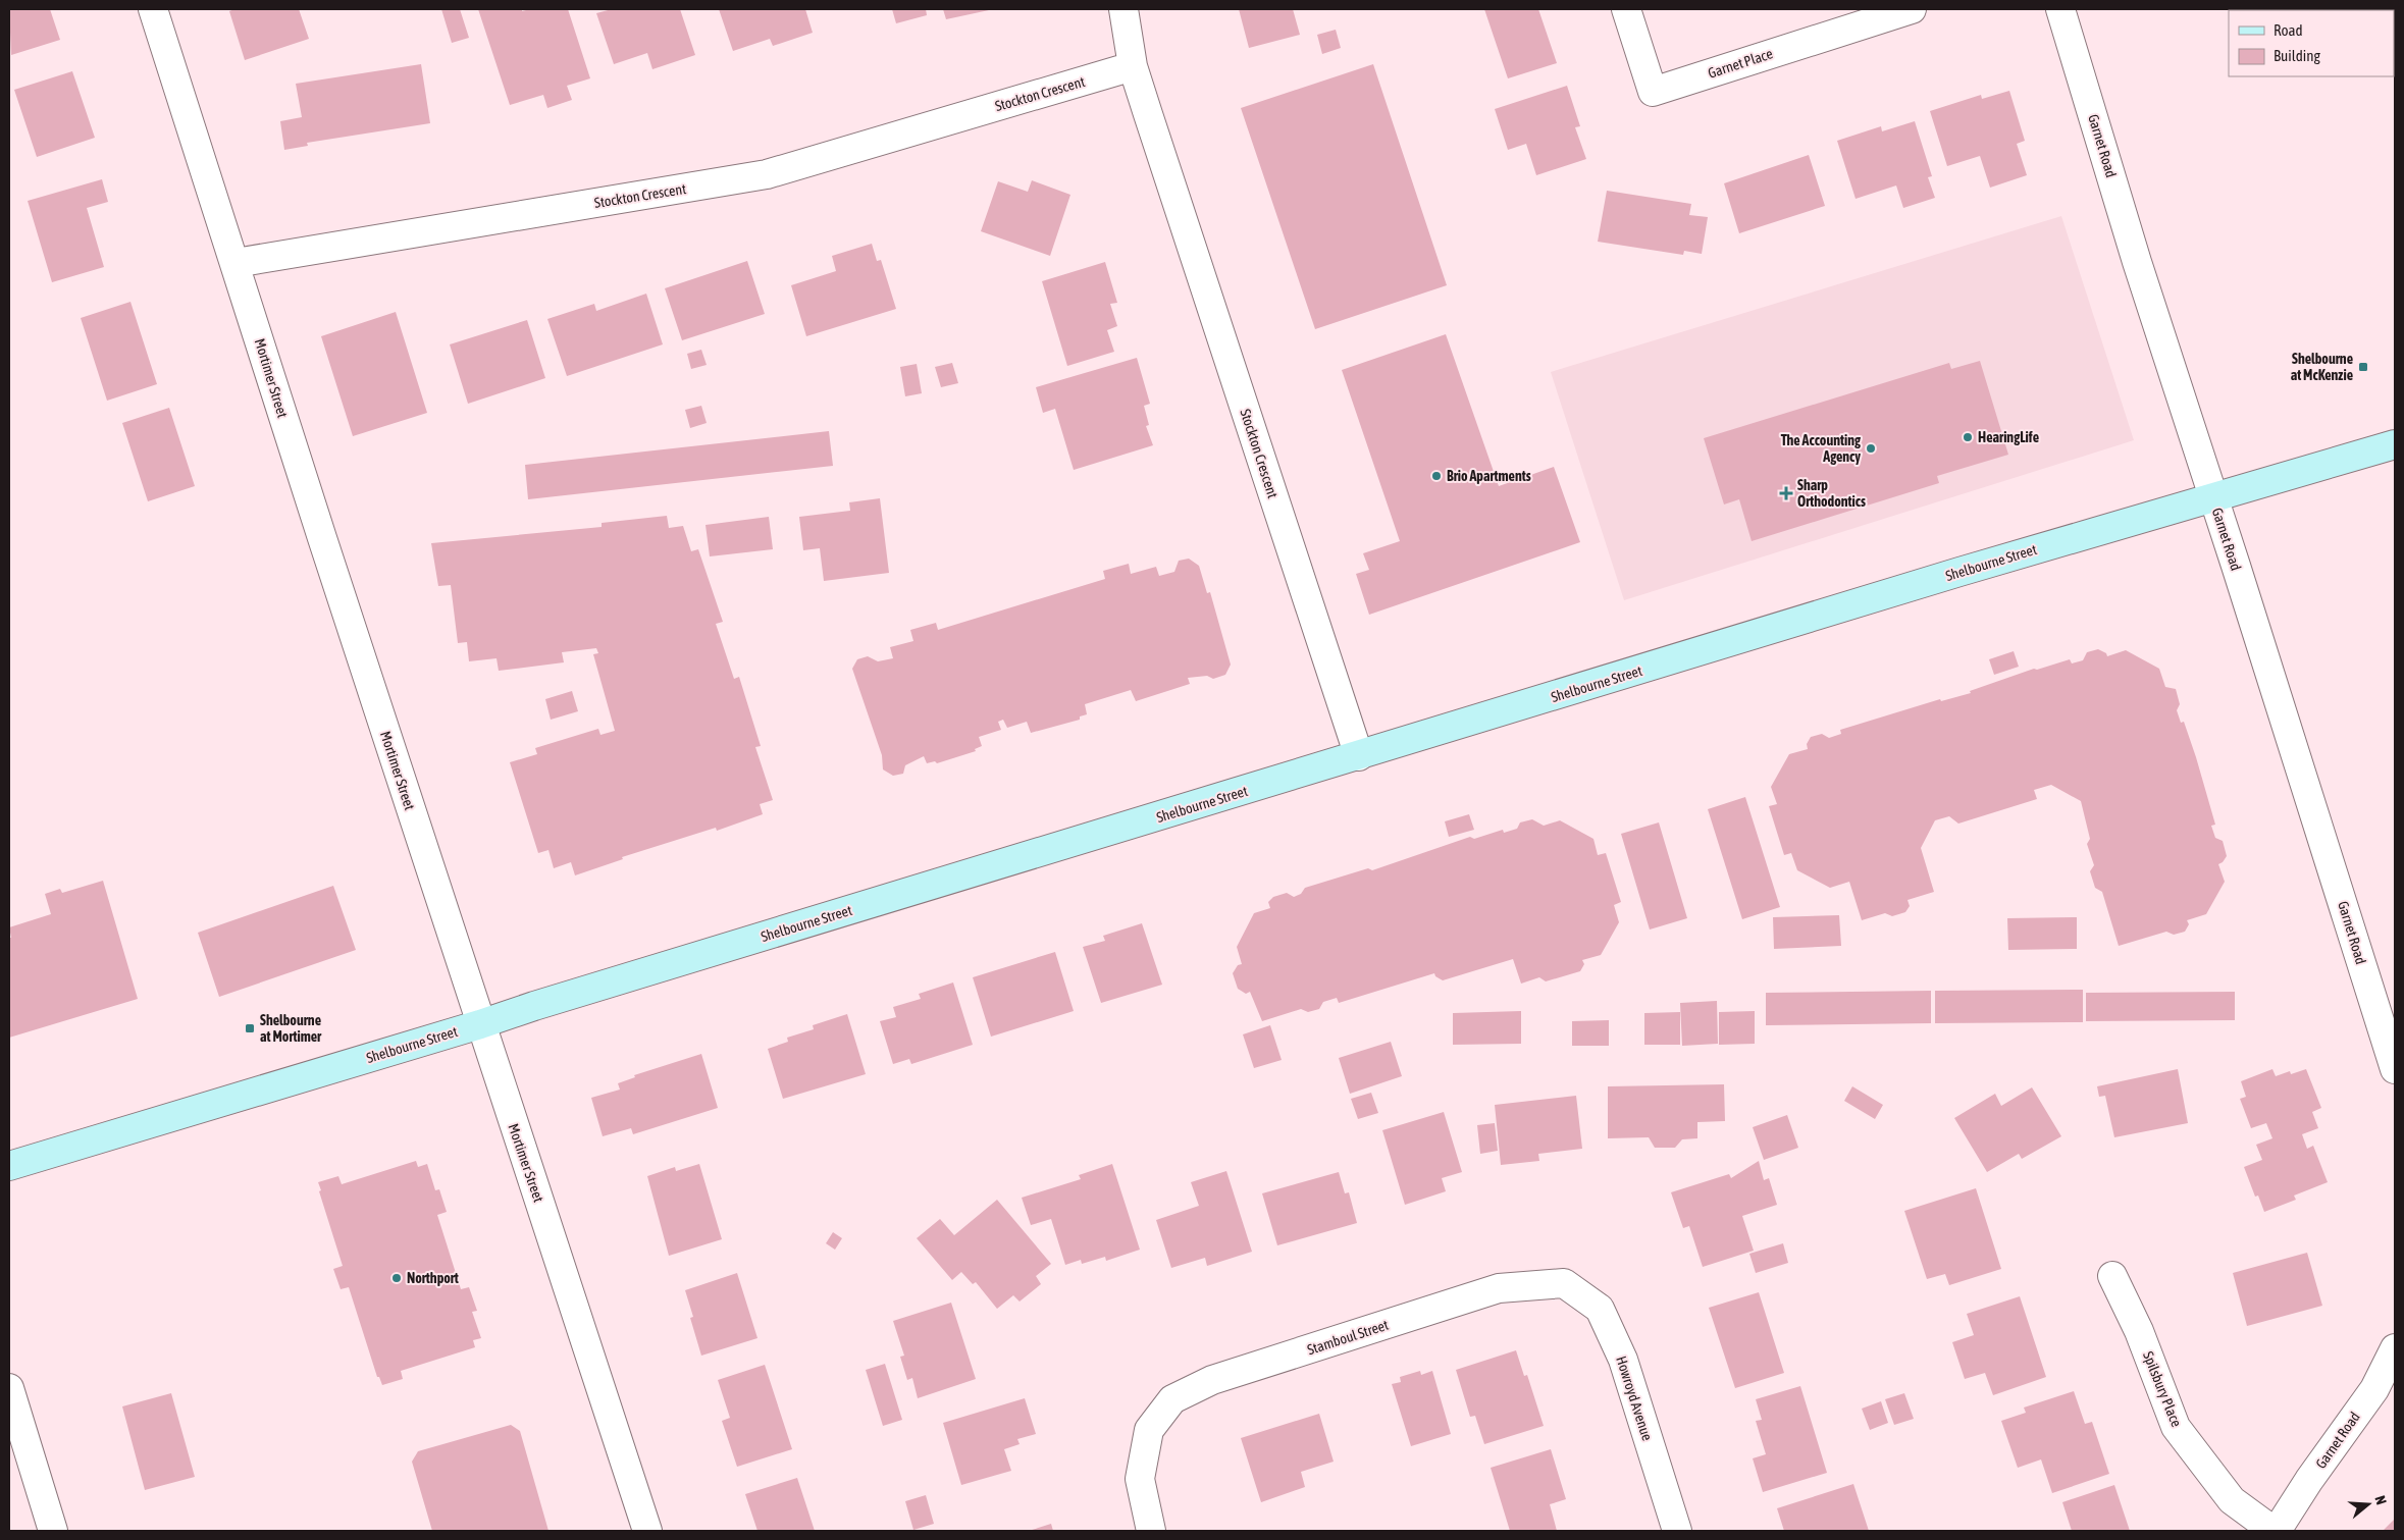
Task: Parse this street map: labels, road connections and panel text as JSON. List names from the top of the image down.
{
  "streets": {
    "main road": ["Shelbourne Street"],
    "street": [
      "Garnet Place",
      "Stockton Crescent",
      "Garnet Road",
      "Mortimer Street",
      "Stamboul Street",
      "Spilsbury Place",
      "Howroyd Avenue"
    ]
  },
  "crossings": [
    ["Stockton Crescent", "Mortimer Street"],
    ["Stockton Crescent", "Shelbourne Street"],
    ["Garnet Road", "Shelbourne Street"],
    ["Garnet Road", "Spilsbury Place"],
    ["Mortimer Street", "Shelbourne Street"],
    ["Stamboul Street", "Howroyd Avenue"]
  ],
  "places": {
    "transit": ["Shelbourne at McKenzie", "Shelbourne at Mortimer"],
    "other": [
      "HearingLife",
      "The Accounting Agency",
      "Brio Apartments",
      "Northport"
    ],
    "health": ["Sharp Orthodontics"]
  },
  "legend": ["Road", "Building"],
  "north": "right"
}
